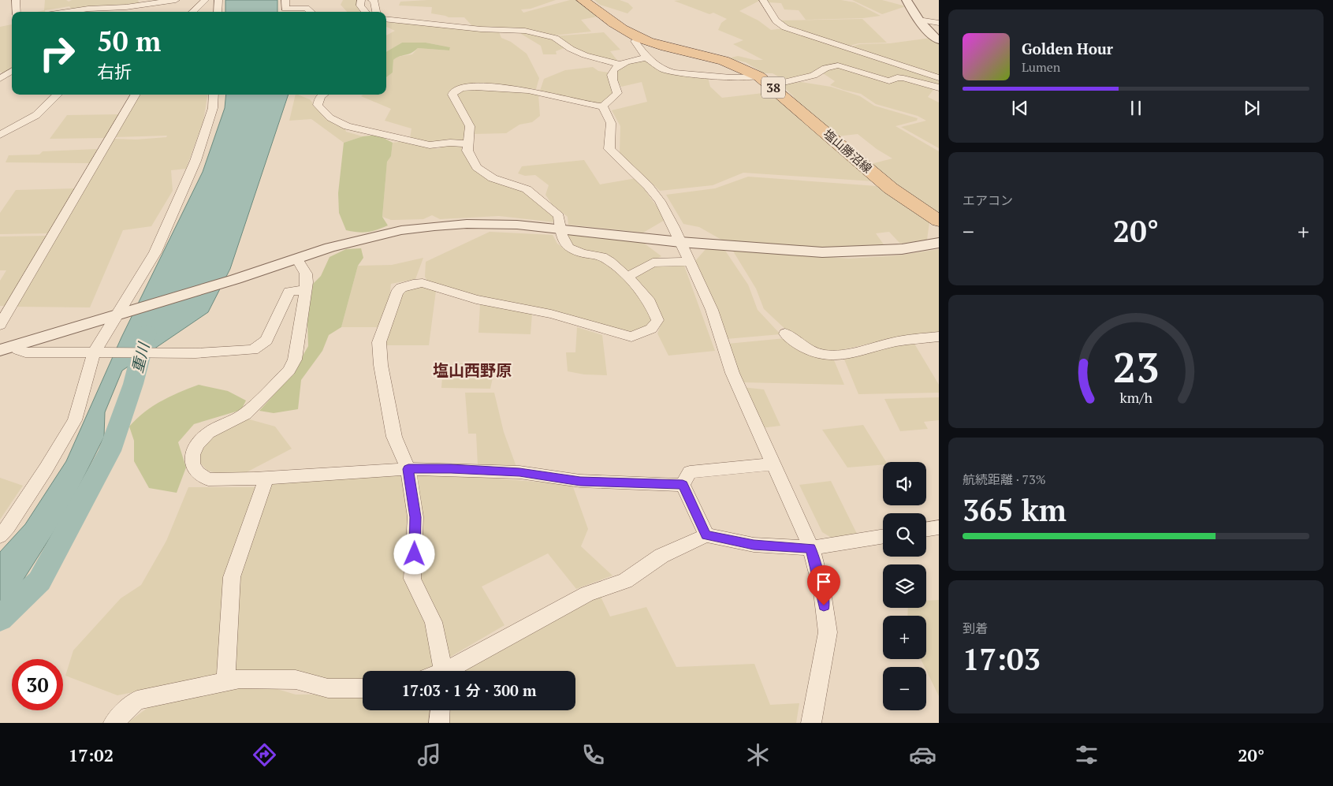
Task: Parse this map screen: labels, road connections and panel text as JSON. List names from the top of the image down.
{
  "streets": {
    "main road": ["38", "塩山勝沼線"]
  },
  "crossings": [
    ["38", "塩山勝沼線"]
  ],
  "districts": ["塩山西野原"],
  "water": ["重川"],
  "page": {
    "turn": ["50 m", "右折"],
    "song": ["Golden Hour", "Lumen"],
    "tile": [
      "エアコン",
      ["航続距離 · 73%", "365 km"],
      ["到着", "17:03"]
    ],
    "heat": ["−", "20°", "+"],
    "map_buttons": ["+", "−"],
    "limit": "30",
    "trip": "17:03 · 1 分 · 300 m",
    "tabs": ["17:02", "20°"],
    "gauge": ["23", "km/h"]
  }
}
